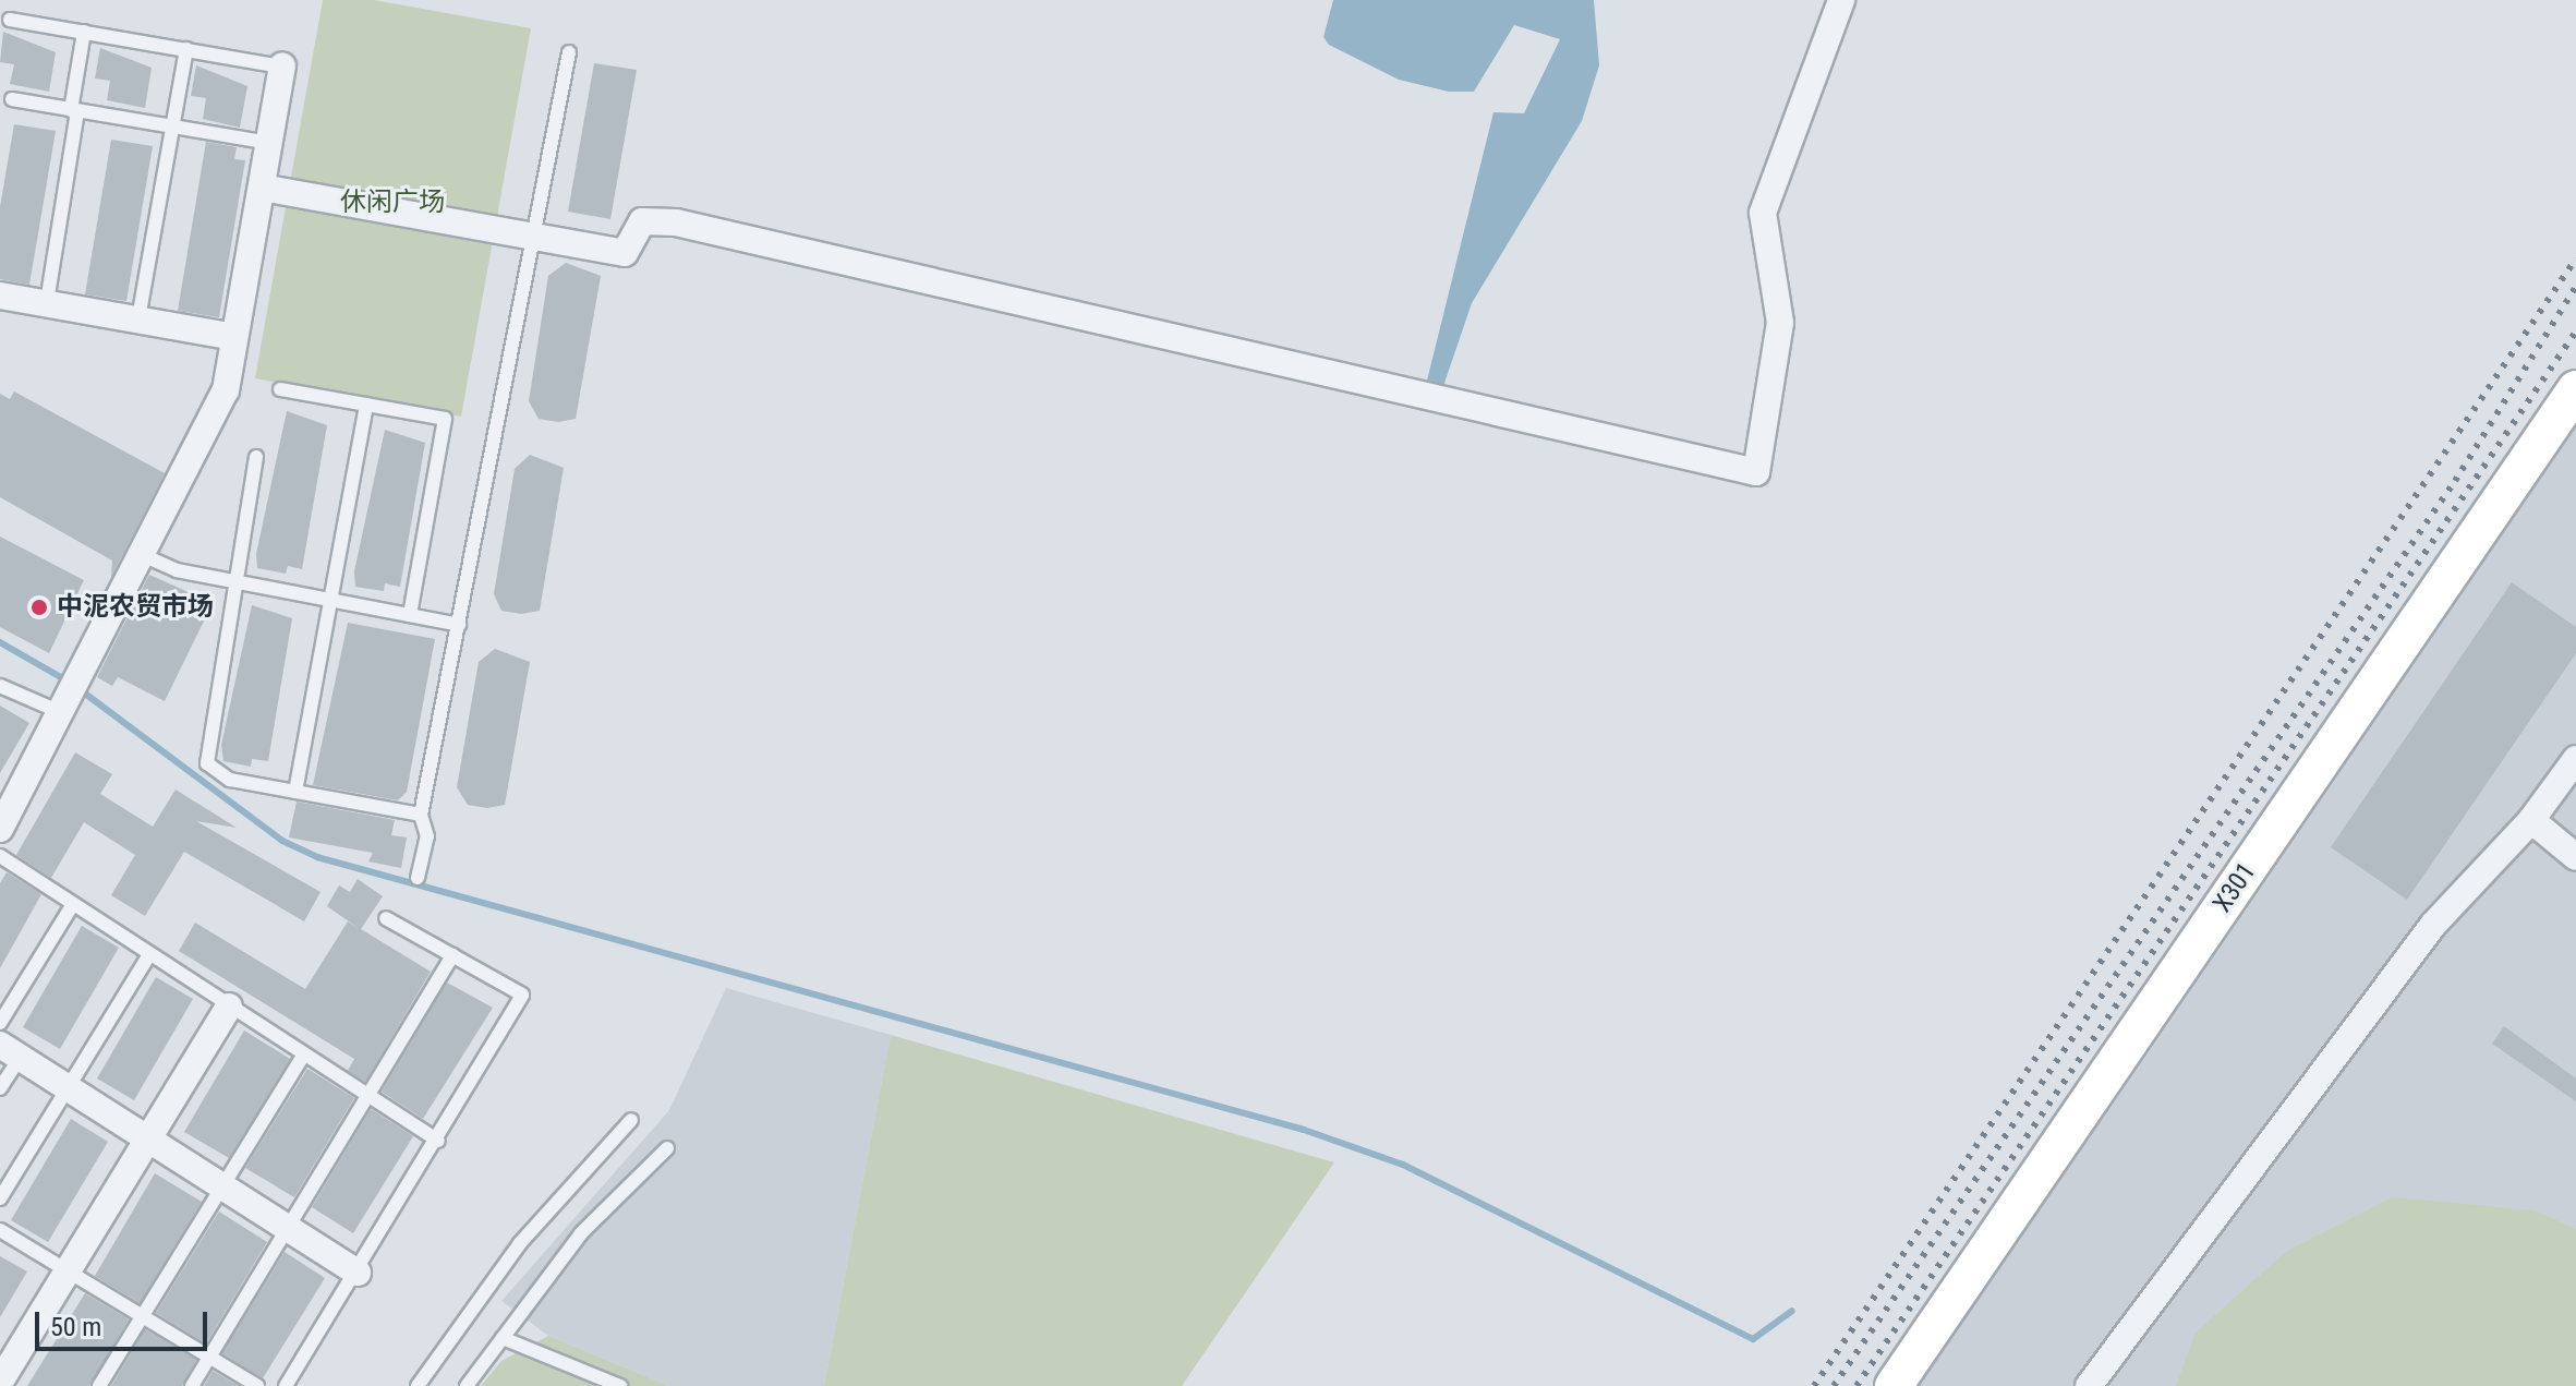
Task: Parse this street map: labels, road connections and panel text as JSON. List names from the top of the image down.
{
  "streets": {
    "main road": ["X301"]
  },
  "parks": ["休闲广场"],
  "places": ["中泥农贸市场"],
  "scale_bar": "50 m"
}
